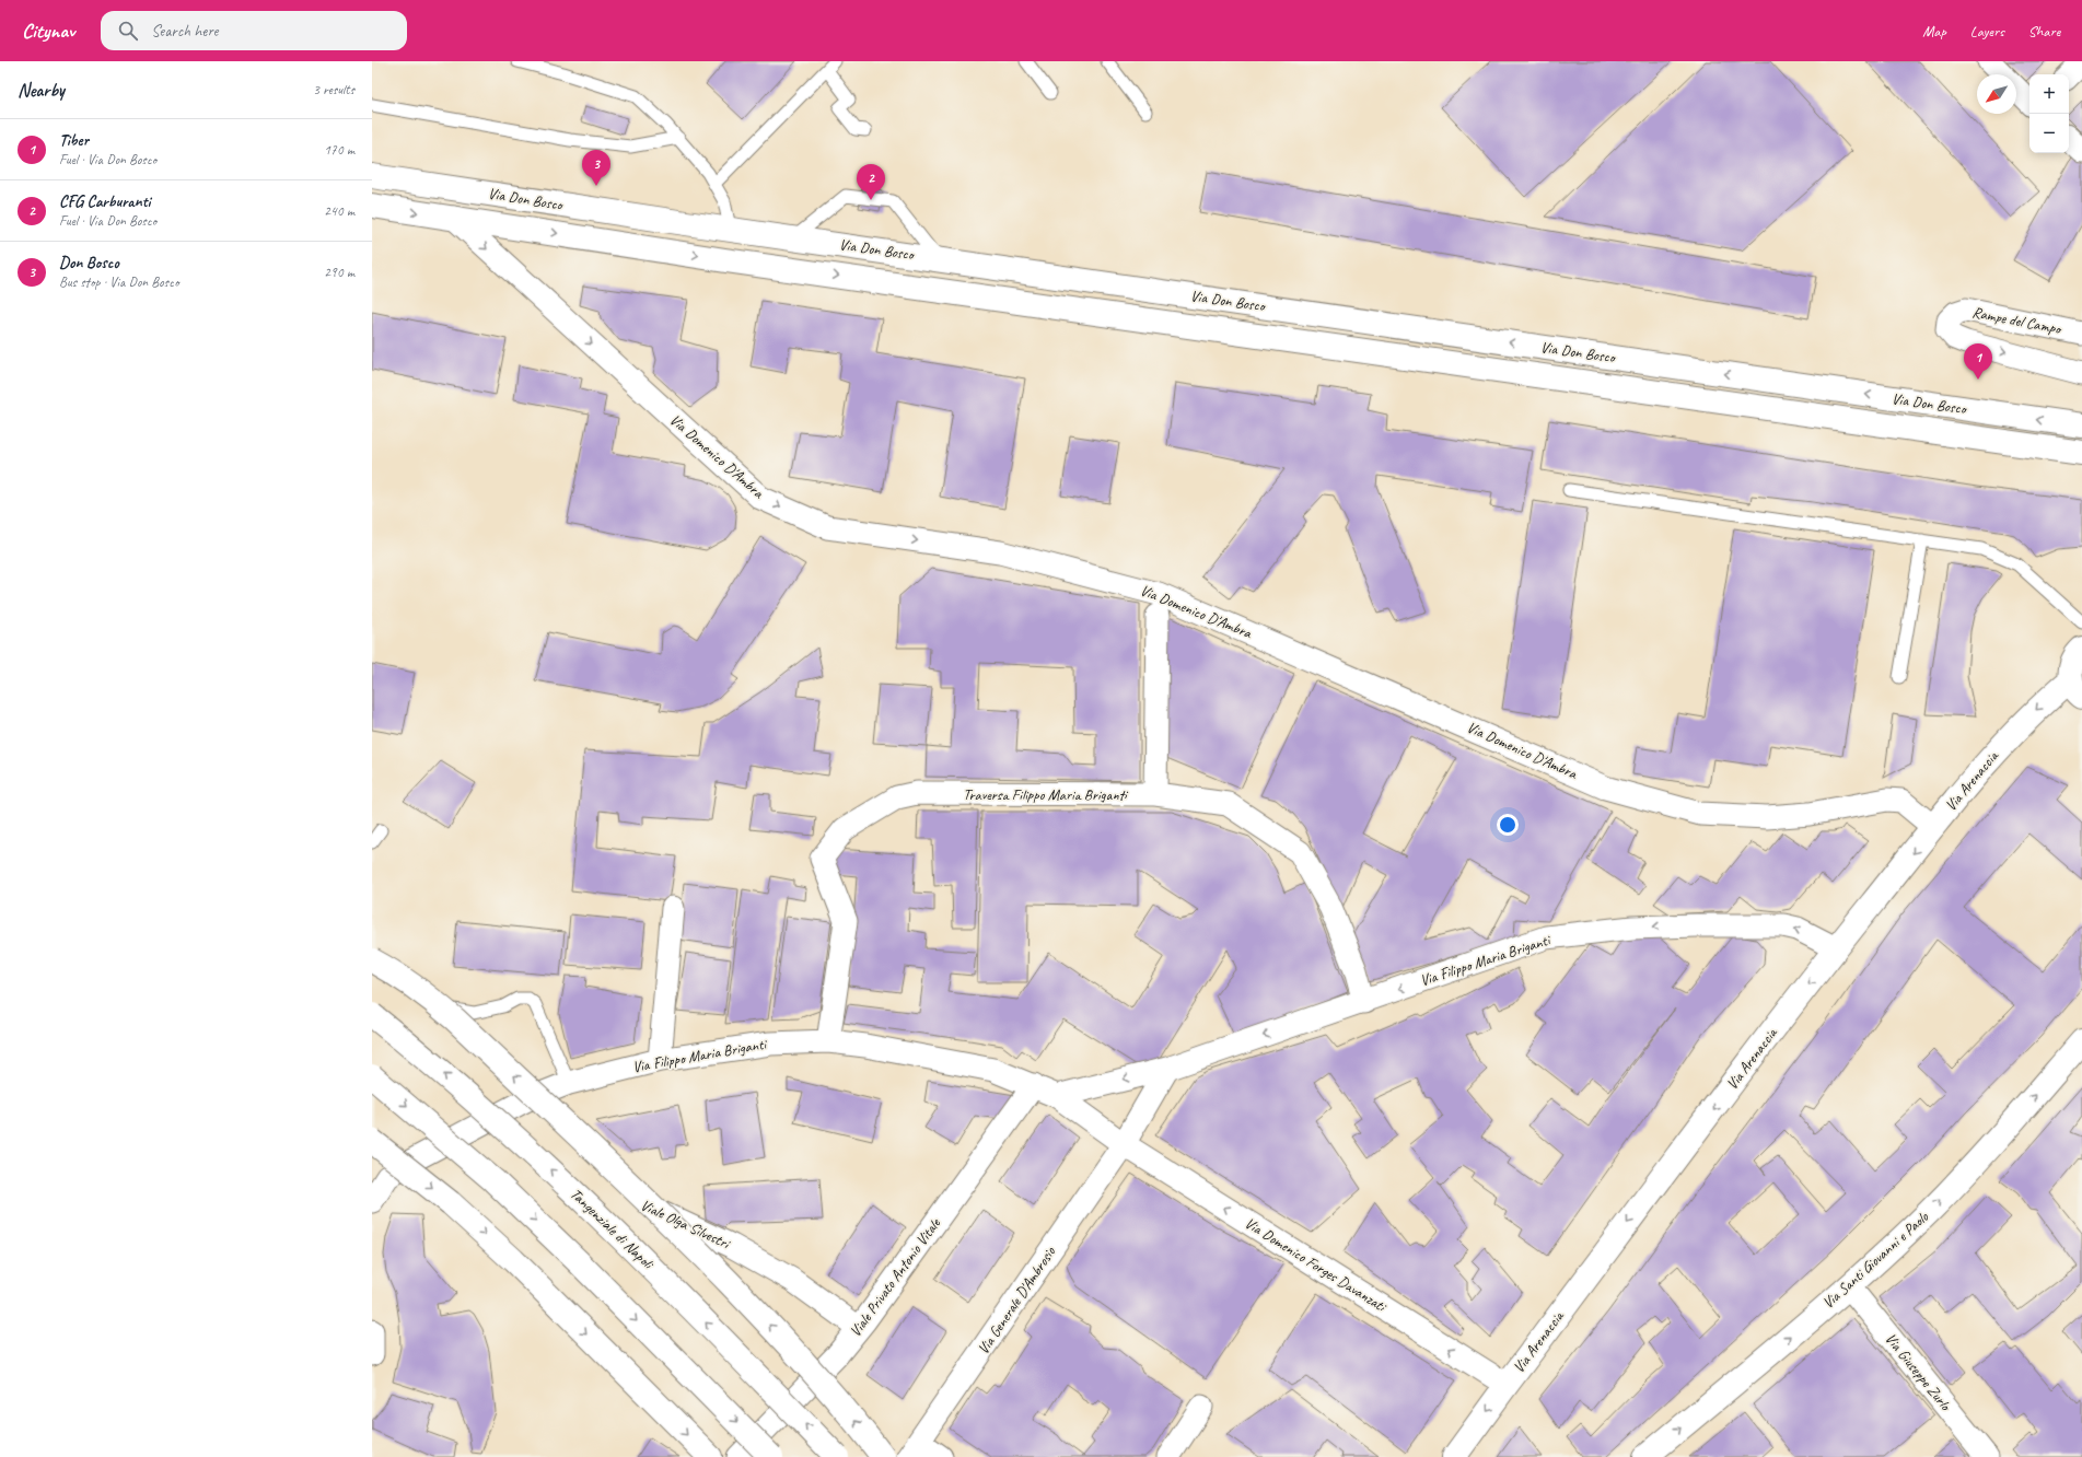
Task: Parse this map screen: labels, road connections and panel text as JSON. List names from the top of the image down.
{
  "streets": {
    "main road": [
      "Via Don Bosco",
      "Via Arenaccia",
      "Tangenziale di Napoli",
      "Via Santi Giovanni e Paolo"
    ],
    "street": [
      "Rampe del Campo",
      "Via Domenico D'Ambra",
      "Traversa Filippo Maria Briganti",
      "Via Filippo Maria Briganti",
      "Viale Olga Silvestri",
      "Via Domenico Forges Davanzati",
      "Viale Privato Antonio Vitale",
      "Via Generale D'Ambrosio",
      "Via Giuseppe Zurlo"
    ]
  },
  "crossings": [
    ["Via Don Bosco", "Via Domenico D'Ambra"],
    ["Via Domenico D'Ambra", "Via Arenaccia"],
    ["Via Arenaccia", "Via Filippo Maria Briganti"],
    ["Via Arenaccia", "Via Domenico Forges Davanzati"],
    ["Traversa Filippo Maria Briganti", "Via Filippo Maria Briganti"],
    ["Via Filippo Maria Briganti", "Viale Olga Silvestri"],
    ["Via Filippo Maria Briganti", "Via Domenico Forges Davanzati"],
    ["Via Filippo Maria Briganti", "Viale Privato Antonio Vitale"],
    ["Via Filippo Maria Briganti", "Via Generale D'Ambrosio"],
    ["Viale Olga Silvestri", "Viale Privato Antonio Vitale"],
    ["Via Santi Giovanni e Paolo", "Via Giuseppe Zurlo"],
    ["Via Domenico Forges Davanzati", "Via Generale D'Ambrosio"]
  ],
  "one_way": [
    "Via Domenico D'Ambra",
    "Via Arenaccia",
    "Via Filippo Maria Briganti",
    "Via Santi Giovanni e Paolo",
    "Via Domenico Forges Davanzati"
  ],
  "north": "bottom left",
  "page": {
    "header": "Citynav",
    "search": "Search here",
    "nav": ["Map", "Layers", "Share"],
    "heading": ["Nearby", "3 results"],
    "map_buttons": ["+", "−"],
    "list": [
      {
        "mark": "1",
        "name": "Tiber",
        "note": "Fuel · Via Don Bosco",
        "value": "170 m"
      },
      {
        "mark": "2",
        "name": "CFG Carburanti",
        "note": "Fuel · Via Don Bosco",
        "value": "240 m"
      },
      {
        "mark": "3",
        "name": "Don Bosco",
        "note": "Bus stop · Via Don Bosco",
        "value": "290 m"
      }
    ],
    "pins": ["3", "2", "1"]
  }
}
